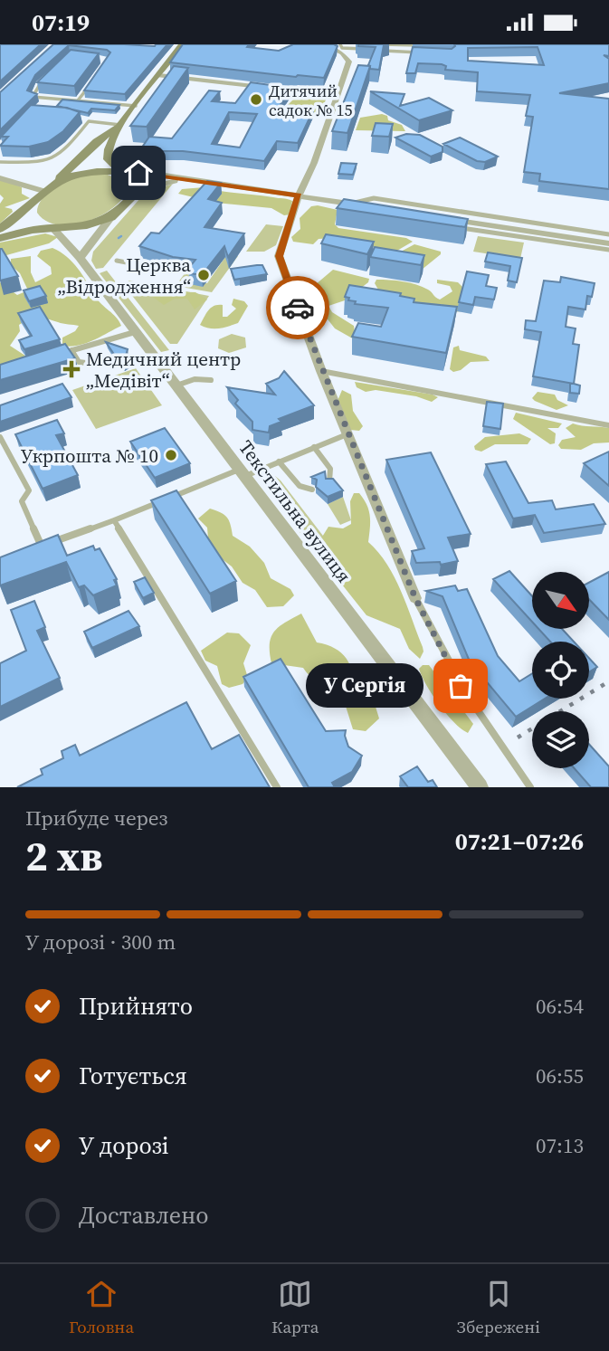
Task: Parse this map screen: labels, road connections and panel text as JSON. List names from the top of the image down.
{
  "streets": {
    "street": ["Текстильна вулиця"]
  },
  "places": {
    "other": [
      "Дитячий садок № 15",
      "Церква „Відродження“",
      "Укрпошта № 10",
      "У Сергія"
    ],
    "health": ["Медичний центр „Медівіт“"]
  },
  "north": "bottom right",
  "page": {
    "status": "07:19",
    "bubble": "У Сергія",
    "heading": ["2 хв", "Прибуде через", "07:21–07:26"],
    "bar": "У дорозі · 300 m",
    "list": [
      ["Прийнято", "06:54"],
      ["Готується", "06:55"],
      ["У дорозі", "07:13"],
      "Доставлено"
    ],
    "tabs": ["Головна", "Карта", "Збережені"]
  }
}
